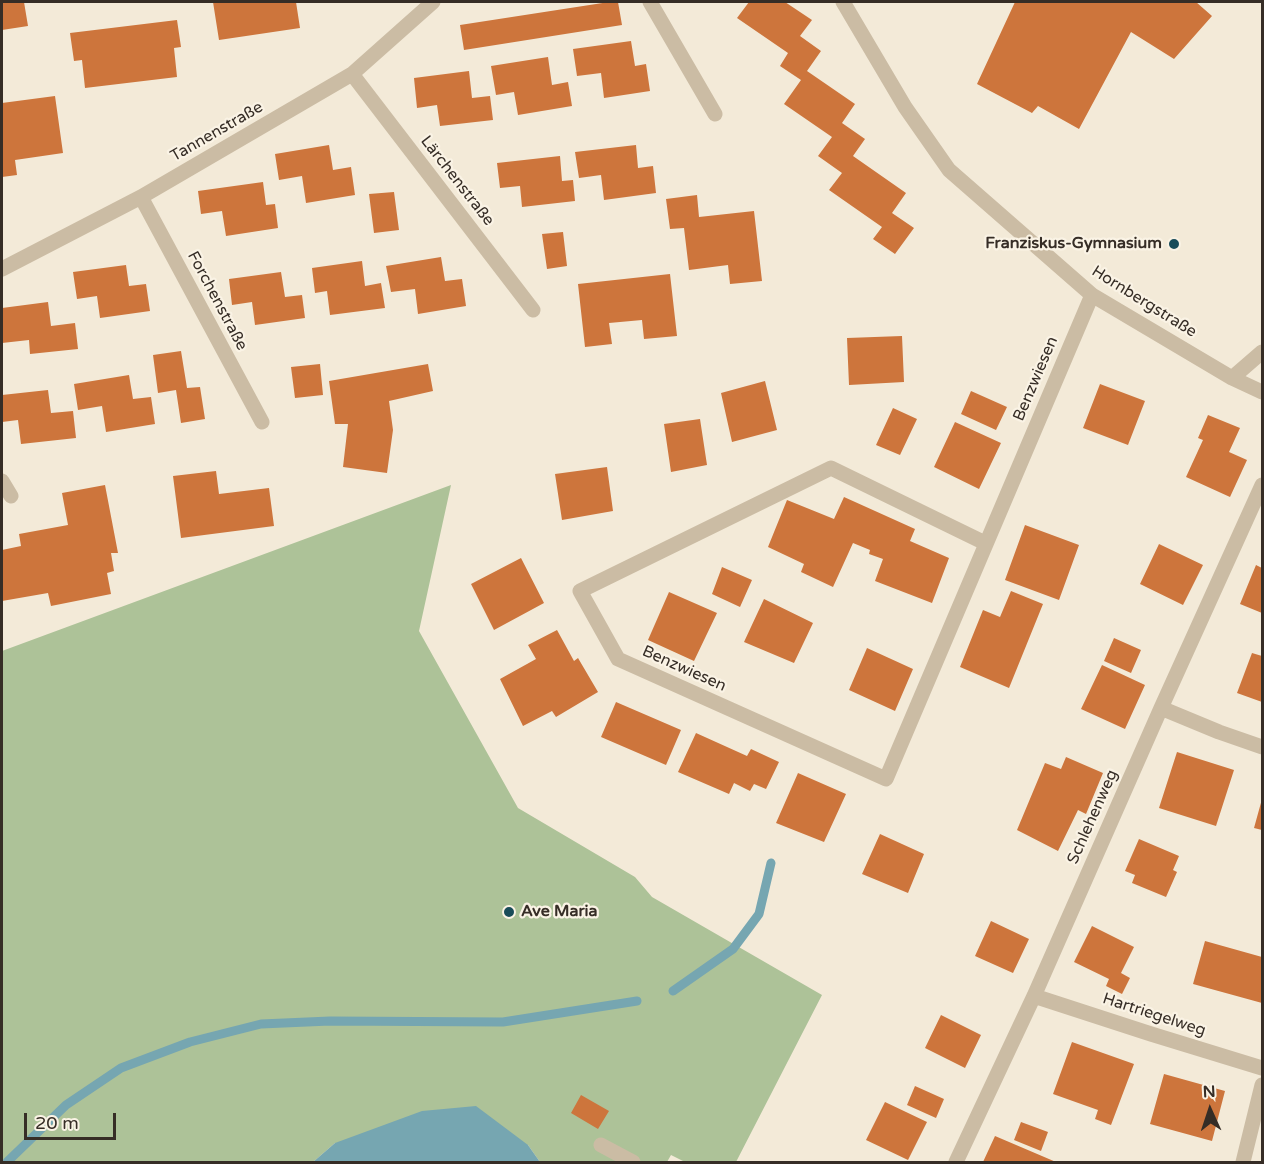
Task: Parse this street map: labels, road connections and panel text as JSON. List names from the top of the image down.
{
  "streets": {
    "street": [
      "Tannenstraße",
      "Lärchenstraße",
      "Forchenstraße",
      "Hornbergstraße",
      "Benzwiesen",
      "Schlehenweg",
      "Hartriegelweg"
    ]
  },
  "crossings": [
    ["Tannenstraße", "Lärchenstraße"],
    ["Tannenstraße", "Forchenstraße"],
    ["Hornbergstraße", "Benzwiesen"],
    ["Schlehenweg", "Hartriegelweg"]
  ],
  "places": ["Franziskus-Gymnasium", "Ave Maria"],
  "scale_bar": "20 m",
  "north": "top"
}
